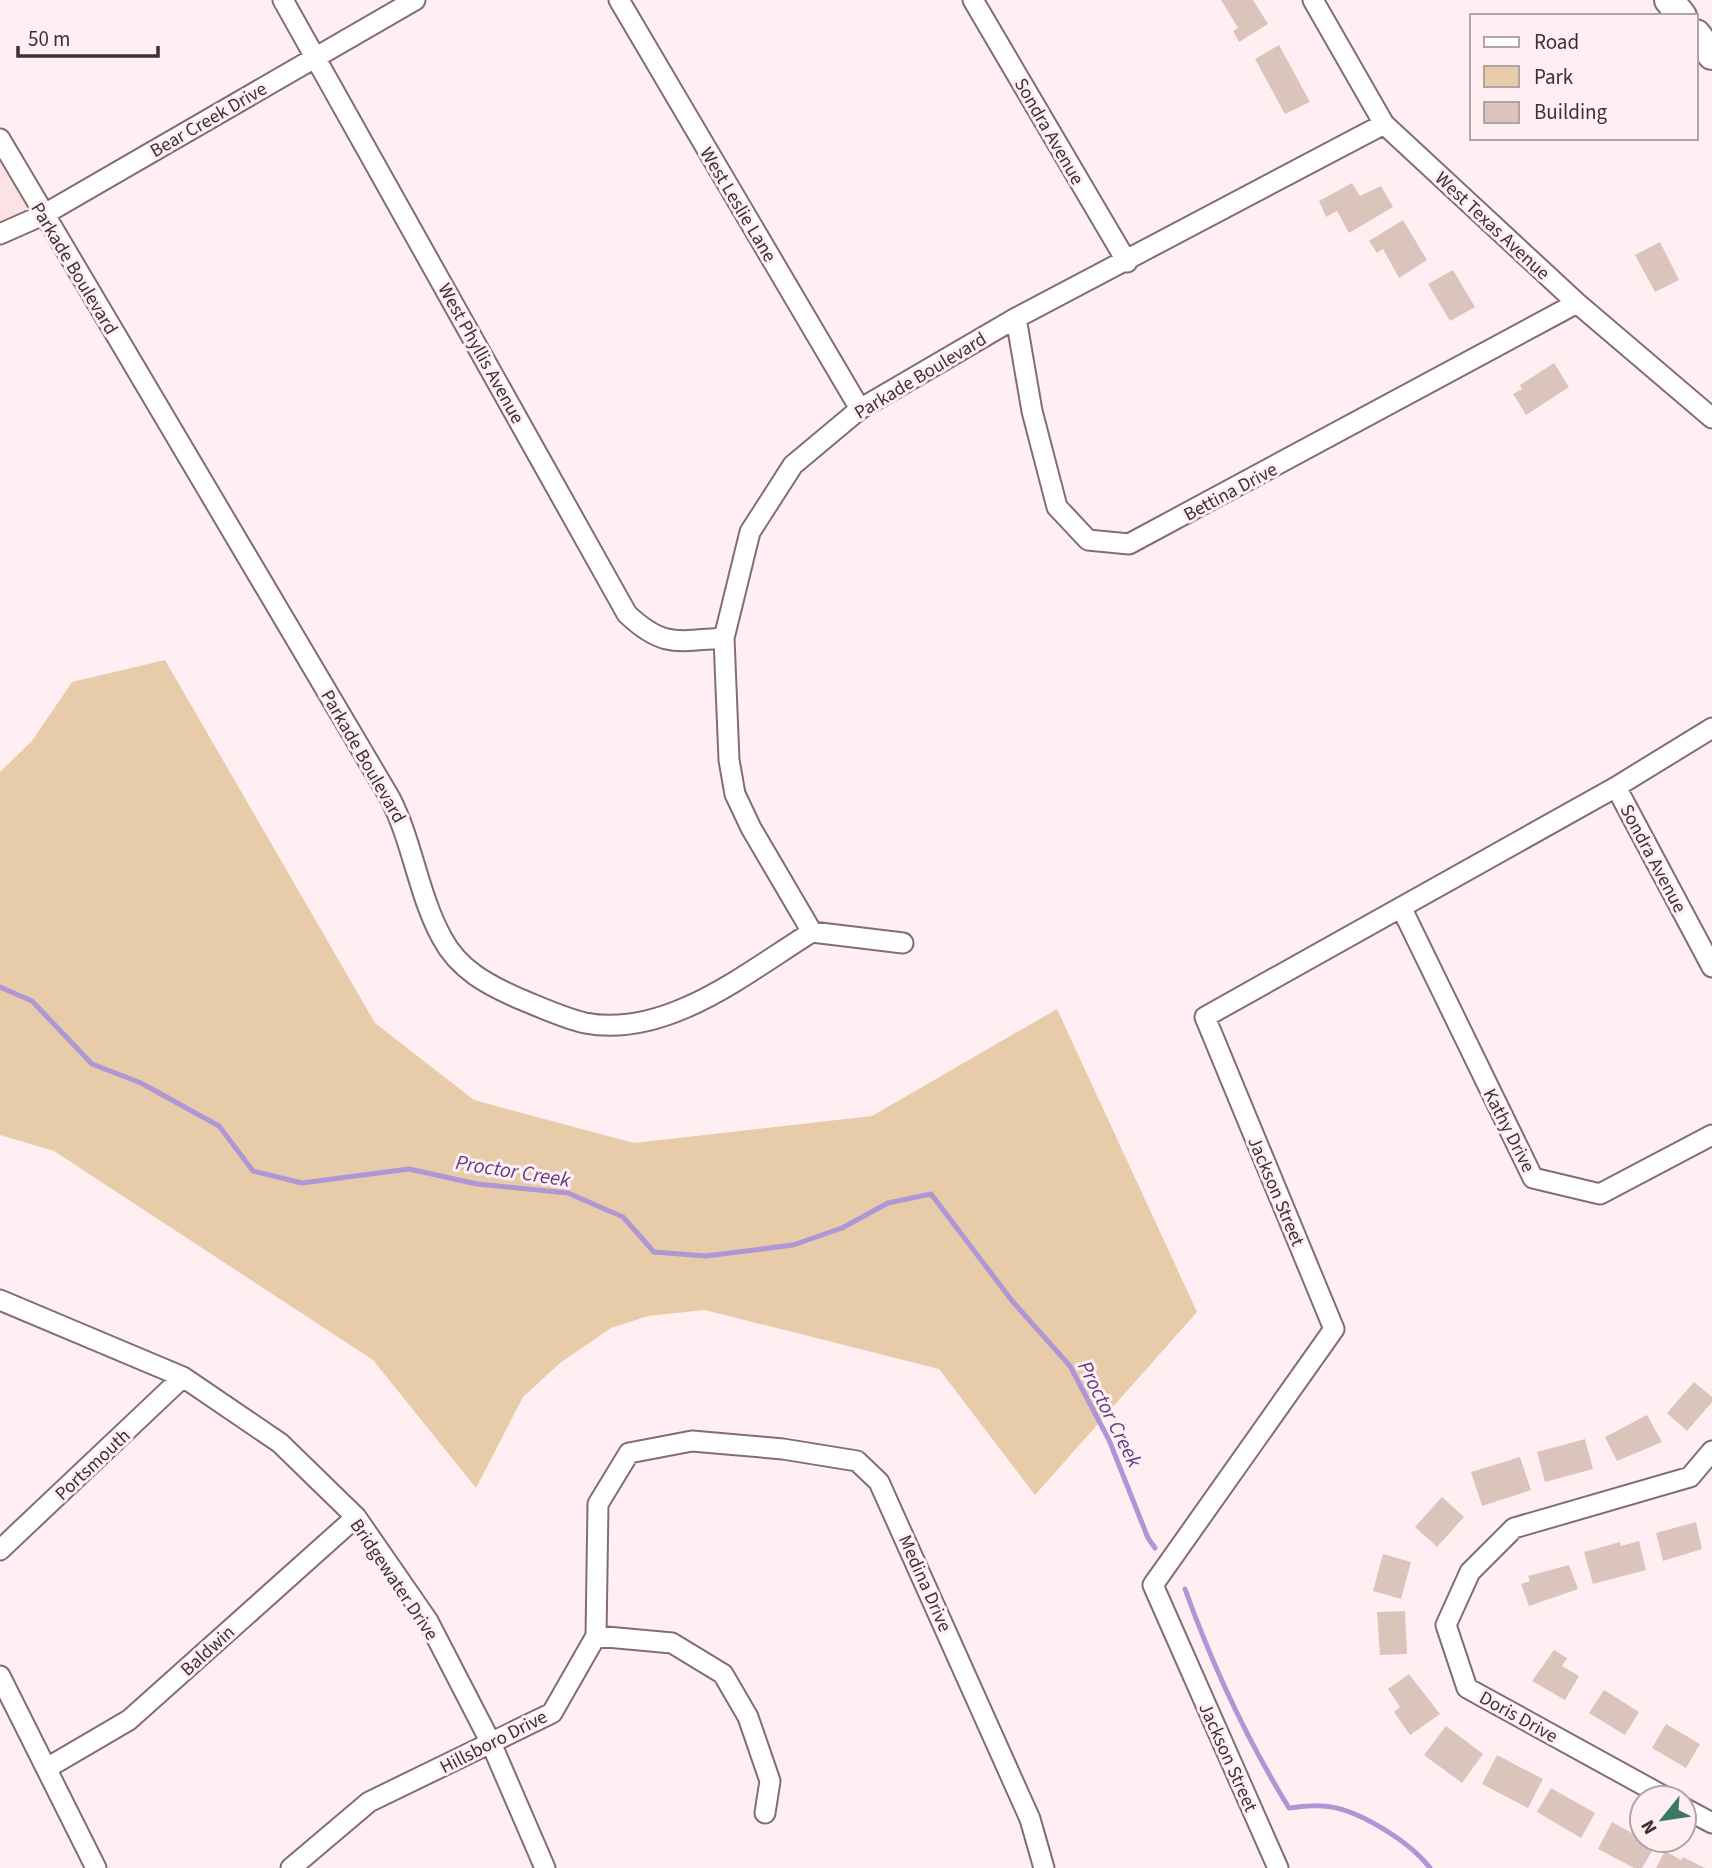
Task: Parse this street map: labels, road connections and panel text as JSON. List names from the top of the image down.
{
  "streets": {
    "street": [
      "Bear Creek Drive",
      "Sondra Avenue",
      "West Leslie Lane",
      "West Texas Avenue",
      "Parkade Boulevard",
      "West Phyllis Avenue",
      "Bettina Drive",
      "Kathy Drive",
      "Jackson Street",
      "Portsmouth",
      "Bridgewater Drive",
      "Medina Drive",
      "Baldwin",
      "Doris Drive",
      "Hillsboro Drive"
    ]
  },
  "crossings": [
    ["Bear Creek Drive", "Parkade Boulevard"],
    ["Bear Creek Drive", "West Phyllis Avenue"],
    ["Sondra Avenue", "Parkade Boulevard"],
    ["Sondra Avenue", "Jackson Street"],
    ["West Leslie Lane", "Parkade Boulevard"],
    ["West Texas Avenue", "Parkade Boulevard"],
    ["West Texas Avenue", "Bettina Drive"],
    ["Parkade Boulevard", "West Phyllis Avenue"],
    ["Parkade Boulevard", "Bettina Drive"],
    ["Kathy Drive", "Jackson Street"],
    ["Portsmouth", "Bridgewater Drive"],
    ["Bridgewater Drive", "Baldwin"],
    ["Bridgewater Drive", "Hillsboro Drive"],
    ["Medina Drive", "Hillsboro Drive"]
  ],
  "water": ["Proctor Creek"],
  "legend": ["Road", "Park", "Building"],
  "scale_bar": "50 m",
  "north": "bottom left"
}
